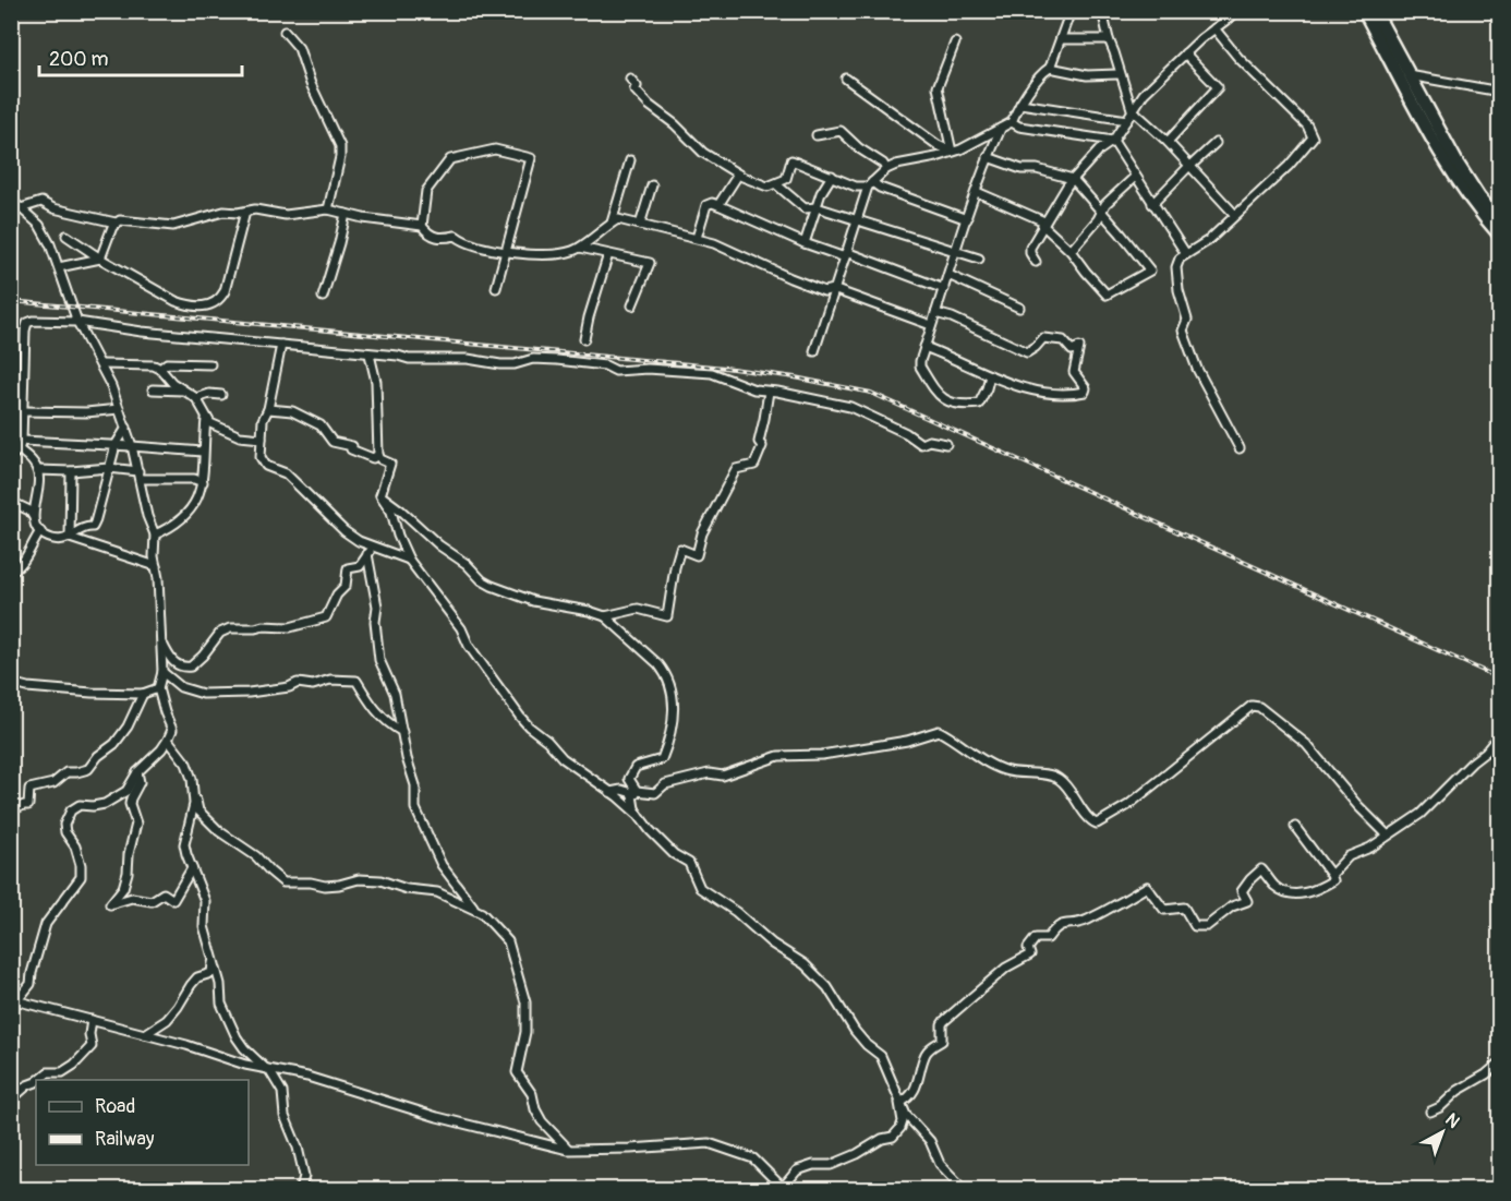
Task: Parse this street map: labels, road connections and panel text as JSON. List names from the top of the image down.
{
  "legend": ["Road", "Railway"],
  "scale_bar": "200 m",
  "north": "top right"
}
